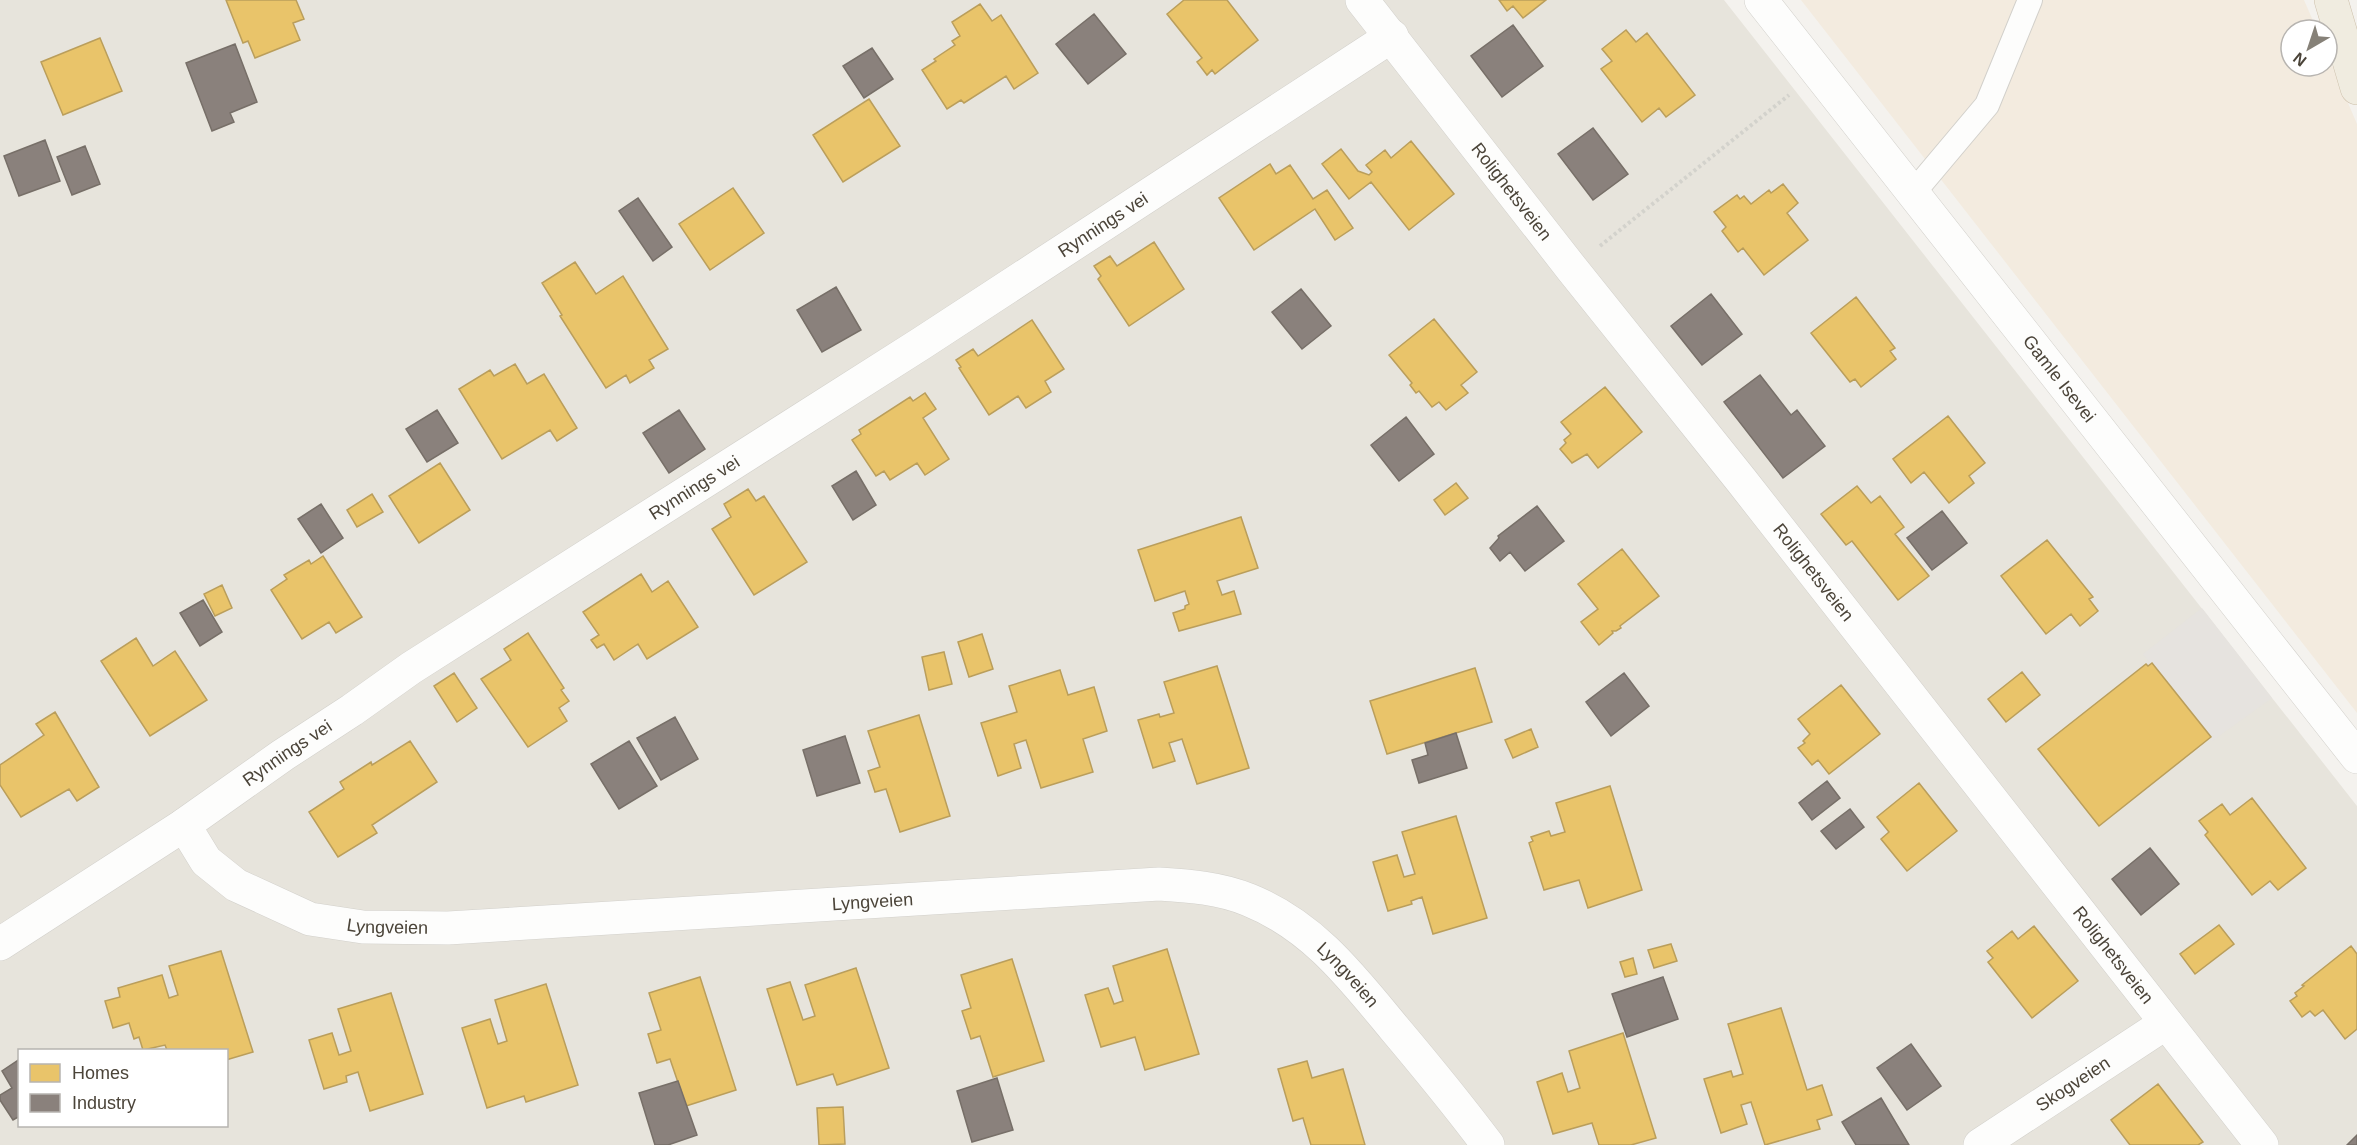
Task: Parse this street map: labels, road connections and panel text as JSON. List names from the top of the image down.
{
  "streets": {
    "street": [
      "Rolighetsveien",
      "Rynnings vei",
      "Gamle Isevei",
      "Lyngveien",
      "Skogveien"
    ]
  },
  "crossings": [
    ["Rolighetsveien", "Rynnings vei"],
    ["Rolighetsveien", "Skogveien"],
    ["Rynnings vei", "Lyngveien"]
  ],
  "legend": ["Homes", "Industry"],
  "north": "bottom left"
}
